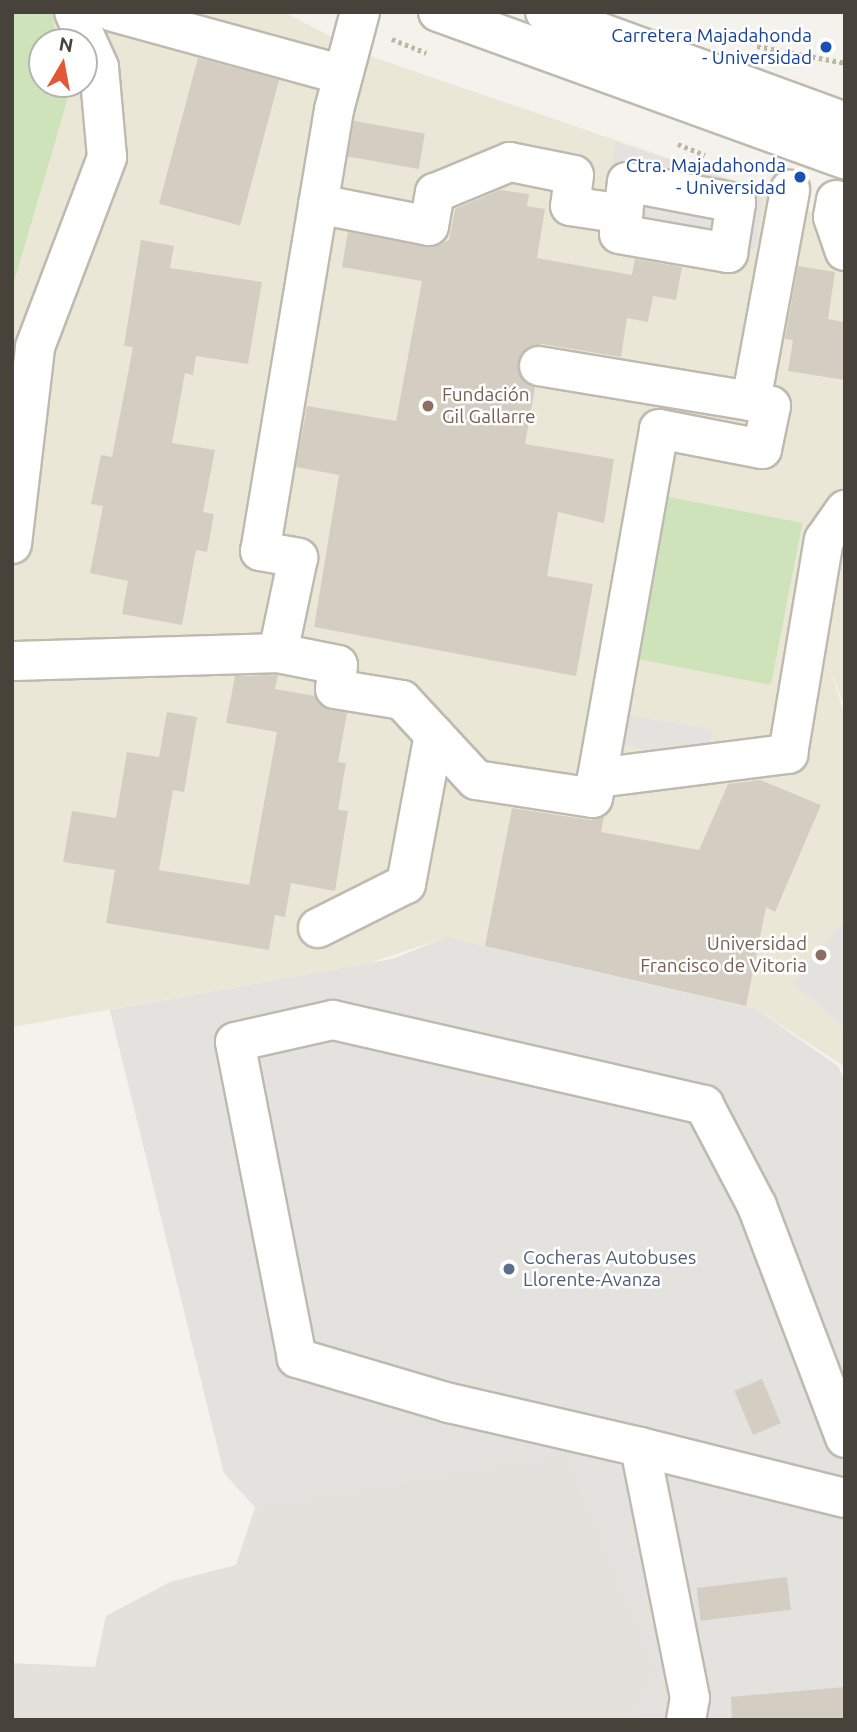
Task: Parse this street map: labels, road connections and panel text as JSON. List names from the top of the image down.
{
  "places": [
    "Carretera Majadahonda - Universidad",
    "Ctra. Majadahonda - Universidad",
    "Fundación Gil Gallarre",
    "Universidad Francisco de Vitoria",
    "Cocheras Autobuses Llorente-Avanza"
  ],
  "north": "top"
}
